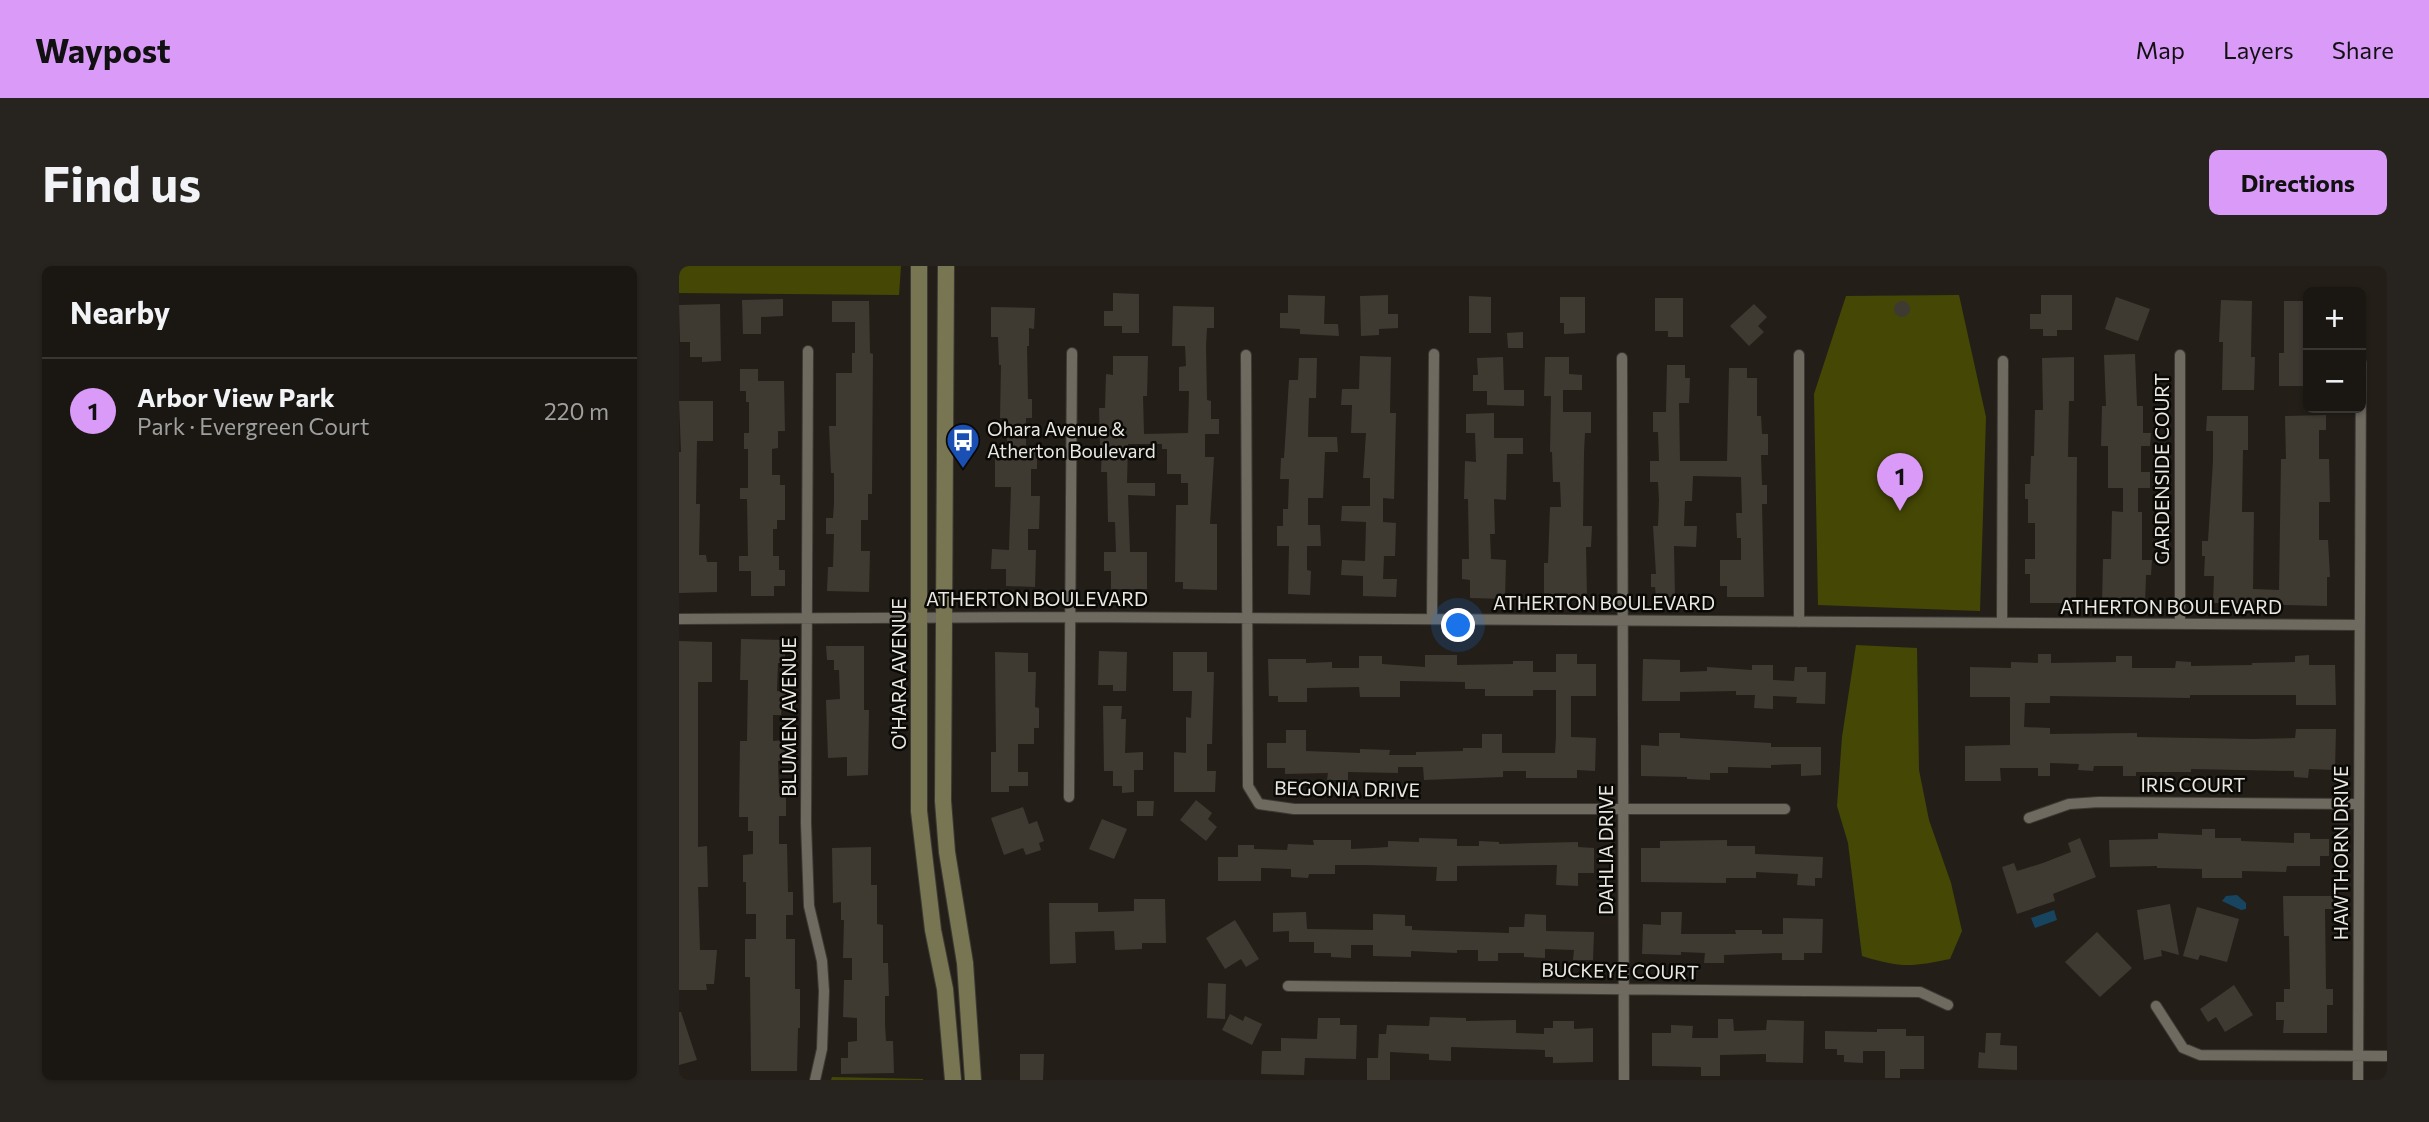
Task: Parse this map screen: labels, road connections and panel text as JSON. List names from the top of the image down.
{
  "streets": {
    "main road": ["O'HARA AVENUE"],
    "street": [
      "GARDENSIDE COURT",
      "ATHERTON BOULEVARD",
      "BLUMEN AVENUE",
      "IRIS COURT",
      "BEGONIA DRIVE",
      "DAHLIA DRIVE",
      "HAWTHORN DRIVE",
      "BUCKEYE COURT"
    ]
  },
  "crossings": [
    ["GARDENSIDE COURT", "ATHERTON BOULEVARD"],
    ["ATHERTON BOULEVARD", "O'HARA AVENUE"],
    ["ATHERTON BOULEVARD", "BLUMEN AVENUE"],
    ["ATHERTON BOULEVARD", "BEGONIA DRIVE"],
    ["ATHERTON BOULEVARD", "DAHLIA DRIVE"],
    ["ATHERTON BOULEVARD", "HAWTHORN DRIVE"],
    ["IRIS COURT", "HAWTHORN DRIVE"],
    ["BEGONIA DRIVE", "DAHLIA DRIVE"],
    ["DAHLIA DRIVE", "BUCKEYE COURT"]
  ],
  "places": {
    "bus stop": ["Ohara Avenue & Atherton Boulevard"]
  },
  "page": {
    "header": "Waypost",
    "nav": ["Map", "Layers", "Share"],
    "buttons": "Directions",
    "title": "Find us",
    "heading": "Nearby",
    "map_buttons": ["+", "−"],
    "list": [
      {
        "mark": "1",
        "name": "Arbor View Park",
        "note": "Park · Evergreen Court",
        "value": "220 m"
      }
    ],
    "pins": "1"
  }
}
